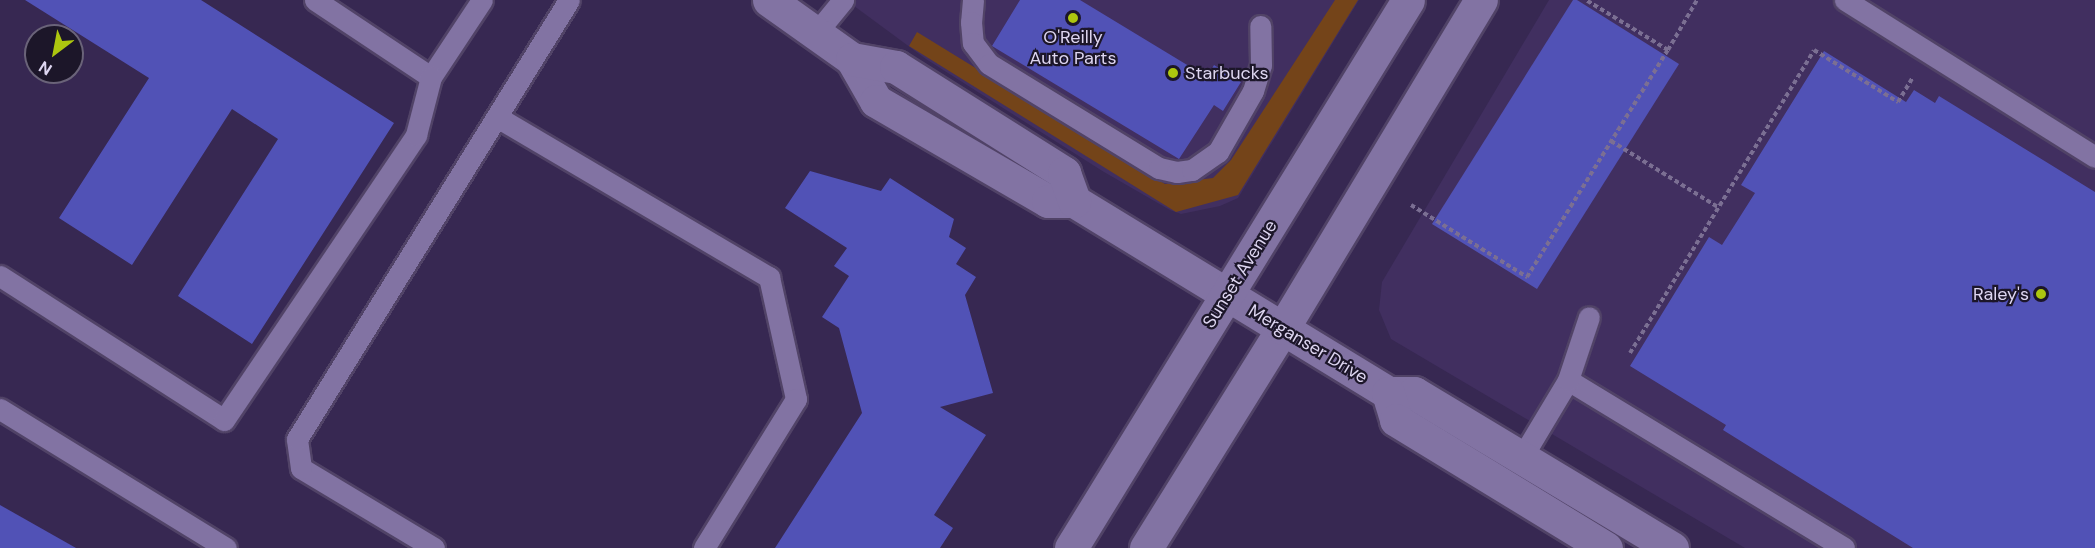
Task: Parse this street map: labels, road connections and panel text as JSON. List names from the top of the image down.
{
  "streets": {
    "street": ["Sunset Avenue", "Merganser Drive"]
  },
  "crossings": [
    ["Sunset Avenue", "Merganser Drive"]
  ],
  "places": ["O'Reilly Auto Parts", "Starbucks", "Raley's"],
  "north": "bottom left"
}
